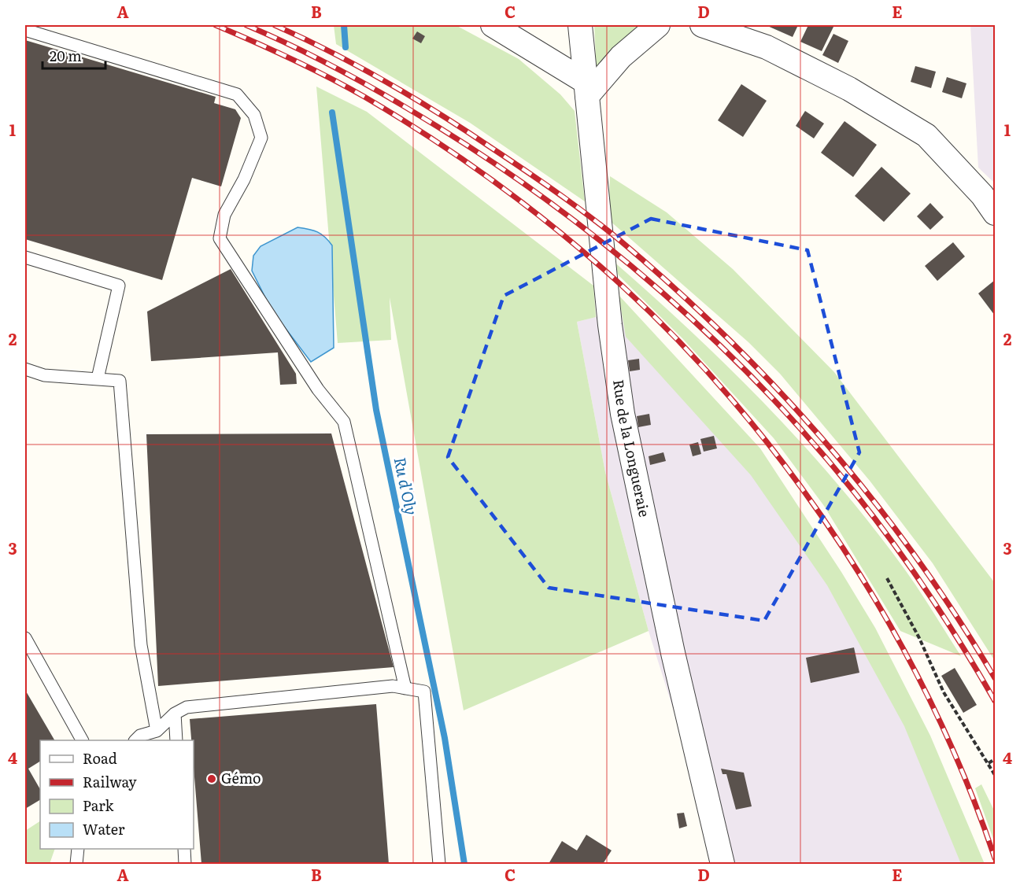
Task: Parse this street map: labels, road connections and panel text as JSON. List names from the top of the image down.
{
  "streets": {
    "street": ["Rue de la Longueraie"]
  },
  "water": ["Ru d'Oly"],
  "places": ["Gémo"],
  "legend": [
    "Road",
    "Railway",
    "Park",
    "Water"
  ],
  "scale_bar": "20 m",
  "grid": {
    "columns": [
      "A",
      "B",
      "C",
      "D",
      "E"
    ],
    "rows": [
      "1",
      "2",
      "3",
      "4"
    ]
  }
}
